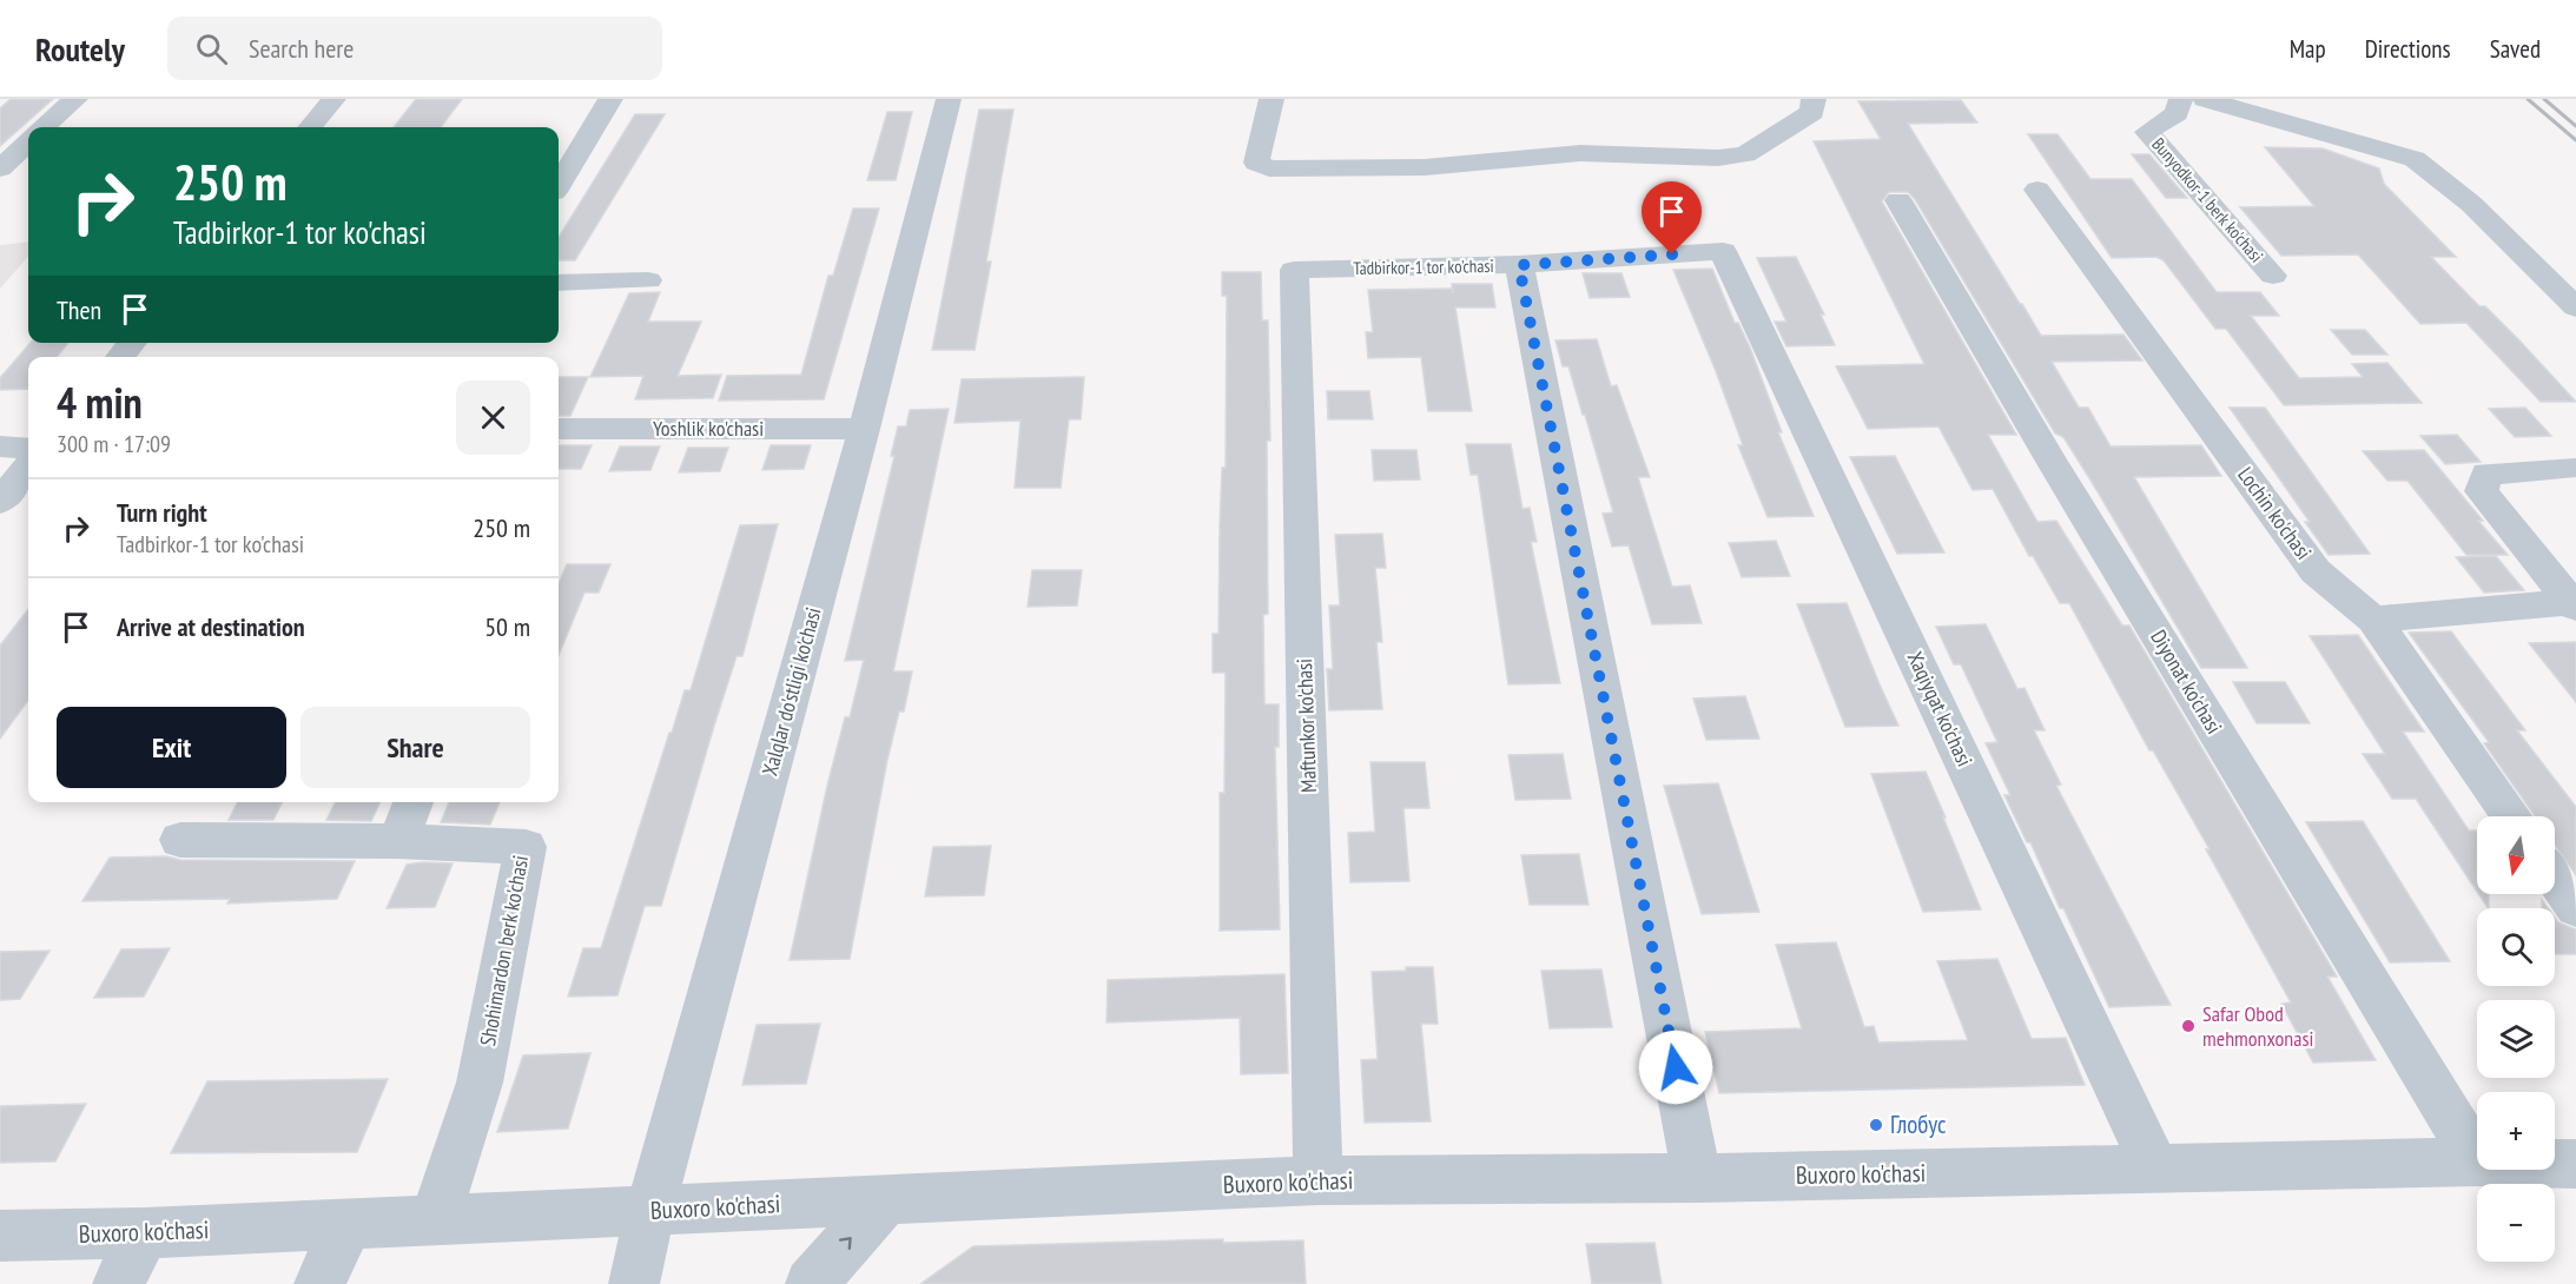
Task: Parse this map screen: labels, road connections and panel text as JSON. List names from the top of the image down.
{
  "streets": {
    "street": [
      "Bunyodkor-1 berk ko'chasi",
      "Tadbirkor-1 tor ko'chasi",
      "Yoshlik ko'chasi",
      "Lochin ko'chasi",
      "Diyonat ko'chasi",
      "Xalqlar do'stligi ko'chasi",
      "Xaqiyqat ko'chasi",
      "Maftunkor ko'chasi",
      "Shohimardon berk ko'chasi",
      "Buxoro ko'chasi"
    ]
  },
  "crossings": [
    ["Tadbirkor-1 tor ko'chasi", "Xaqiyqat ko'chasi"],
    ["Tadbirkor-1 tor ko'chasi", "Maftunkor ko'chasi"],
    ["Yoshlik ko'chasi", "Xalqlar do'stligi ko'chasi"],
    ["Diyonat ko'chasi", "Buxoro ko'chasi"],
    ["Xalqlar do'stligi ko'chasi", "Buxoro ko'chasi"],
    ["Xaqiyqat ko'chasi", "Buxoro ko'chasi"],
    ["Maftunkor ko'chasi", "Buxoro ko'chasi"],
    ["Shohimardon berk ko'chasi", "Buxoro ko'chasi"]
  ],
  "places": ["Safar Obod mehmonxonasi", "Глобус"],
  "north": "bottom",
  "page": {
    "header": "Routely",
    "search": "Search here",
    "nav": ["Map", "Directions", "Saved"],
    "turn": ["250 m", "Tadbirkor-1 tor ko'chasi"],
    "then": "Then",
    "heading": ["4 min", "300 m · 17:09"],
    "list": [
      {
        "name": "Turn right",
        "note": "Tadbirkor-1 tor ko'chasi",
        "value": "250 m"
      },
      {
        "name": "Arrive at destination",
        "value": "50 m"
      }
    ],
    "buttons": ["Exit", "Share"],
    "map_buttons": ["+", "−"]
  }
}
